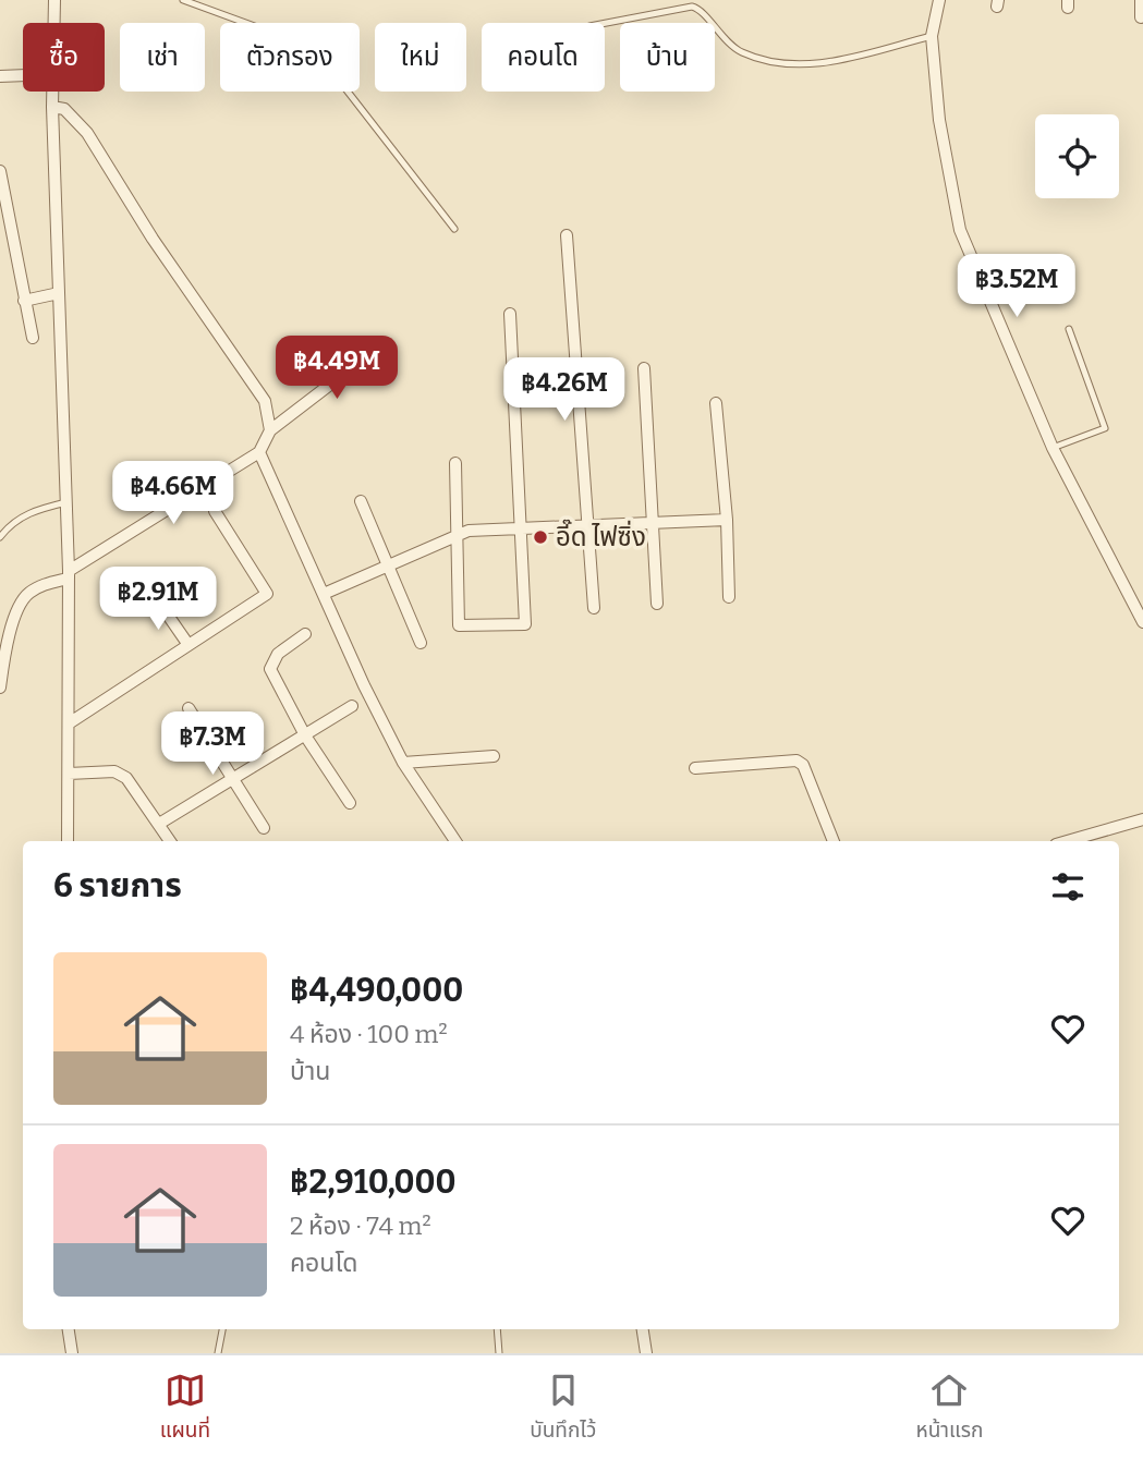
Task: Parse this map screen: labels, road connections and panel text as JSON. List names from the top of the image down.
{
  "places": ["อี๊ด ไฟซิ่ง"],
  "page": {
    "chip": [
      "ซื้อ",
      "เช่า",
      "ตัวกรอง",
      "ใหม่",
      "คอนโด",
      "บ้าน"
    ],
    "price": [
      "฿3.52M",
      "฿4.49M",
      "฿4.26M",
      "฿4.66M",
      "฿2.91M",
      "฿7.3M"
    ],
    "heading": "6 รายการ",
    "list": [
      {
        "name": "฿4,490,000",
        "note": "4 ห้อง · 100 m² · บ้าน"
      },
      {
        "name": "฿2,910,000",
        "note": "2 ห้อง · 74 m² · คอนโด"
      }
    ],
    "tabs": ["แผนที่", "บันทึกไว้", "หน้าแรก"]
  }
}
